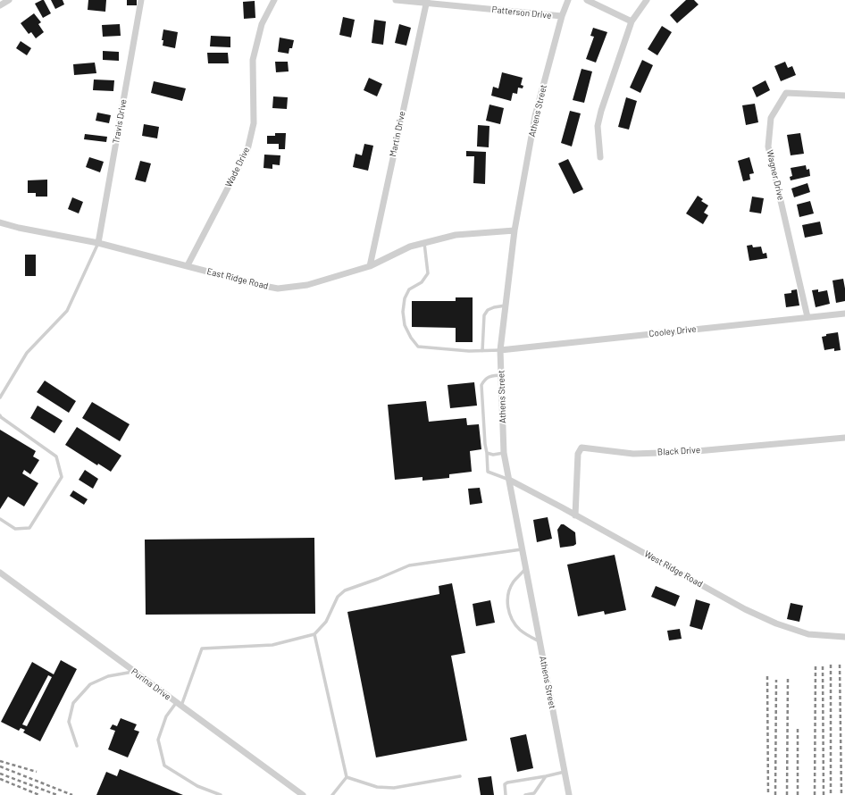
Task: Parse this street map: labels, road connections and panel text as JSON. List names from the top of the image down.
{
  "streets": {
    "street": [
      "Patterson Drive",
      "Athens Street",
      "Travis Drive",
      "Martin Drive",
      "Wade Drive",
      "Wagner Drive",
      "East Ridge Road",
      "Cooley Drive",
      "Black Drive",
      "West Ridge Road",
      "Purina Drive"
    ]
  },
  "crossings": [
    ["Patterson Drive", "Athens Street"],
    ["Patterson Drive", "Martin Drive"],
    ["Athens Street", "East Ridge Road"],
    ["Athens Street", "Cooley Drive"],
    ["Athens Street", "West Ridge Road"],
    ["Travis Drive", "East Ridge Road"],
    ["Martin Drive", "East Ridge Road"],
    ["Wade Drive", "East Ridge Road"],
    ["Wagner Drive", "Cooley Drive"],
    ["Black Drive", "West Ridge Road"]
  ]
}
